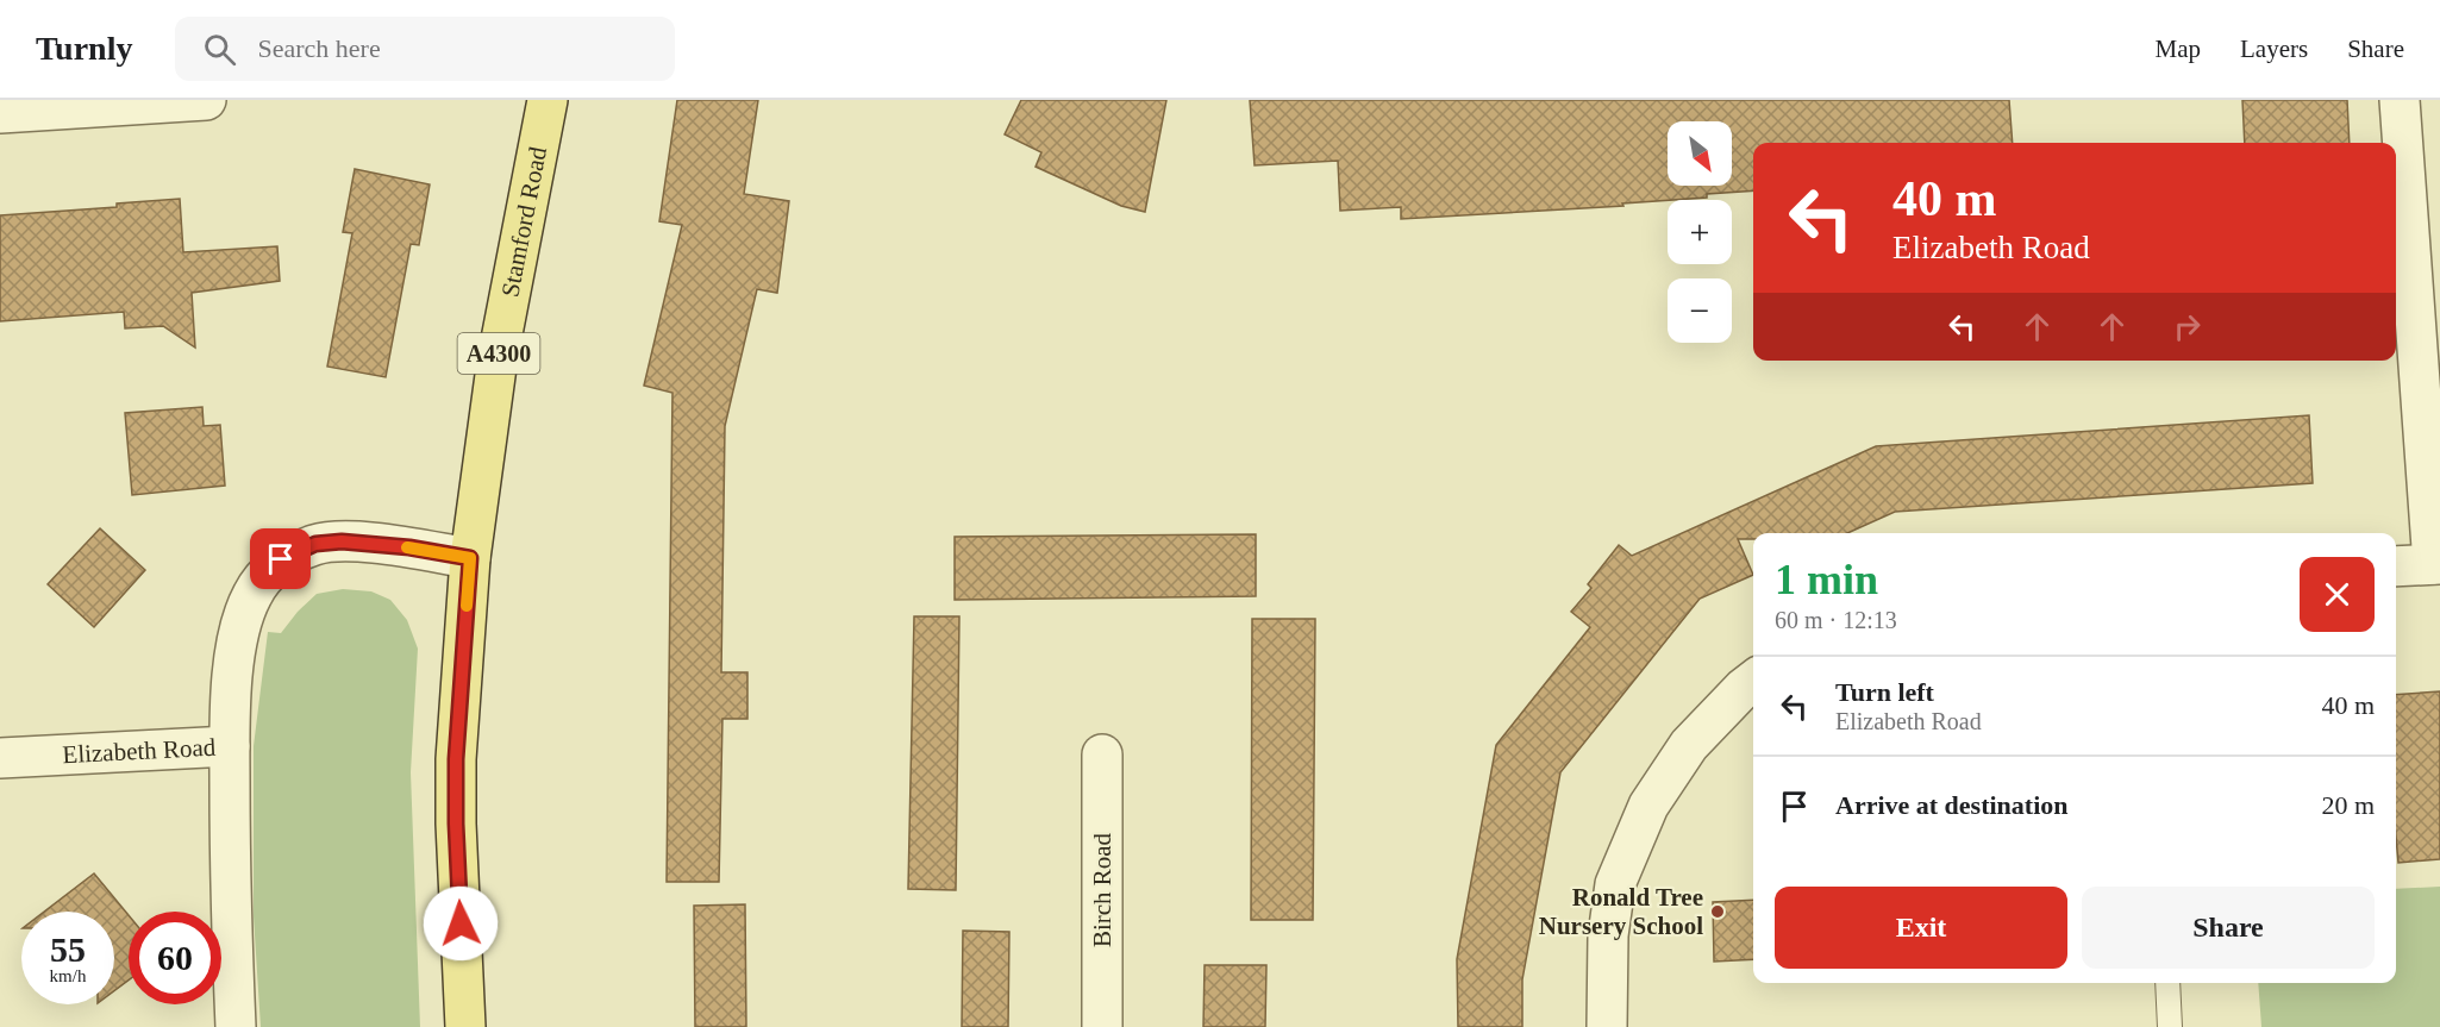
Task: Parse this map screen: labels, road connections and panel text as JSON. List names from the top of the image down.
{
  "streets": {
    "main road": ["Stamford Road", "A4300"],
    "street": ["Elizabeth Road", "Birch Road"]
  },
  "crossings": [
    ["Stamford Road", "Elizabeth Road"]
  ],
  "places": ["Ronald Tree Nursery School"],
  "north": "bottom right",
  "page": {
    "header": "Turnly",
    "search": "Search here",
    "nav": ["Map", "Layers", "Share"],
    "map_buttons": ["+", "−"],
    "turn": ["40 m", "Elizabeth Road"],
    "heading": ["1 min", "60 m · 12:13"],
    "list": [
      {
        "name": "Turn left",
        "note": "Elizabeth Road",
        "value": "40 m"
      },
      {
        "name": "Arrive at destination",
        "value": "20 m"
      }
    ],
    "buttons": ["Exit", "Share"],
    "speed": "55 km/h",
    "limit": "60"
  }
}
